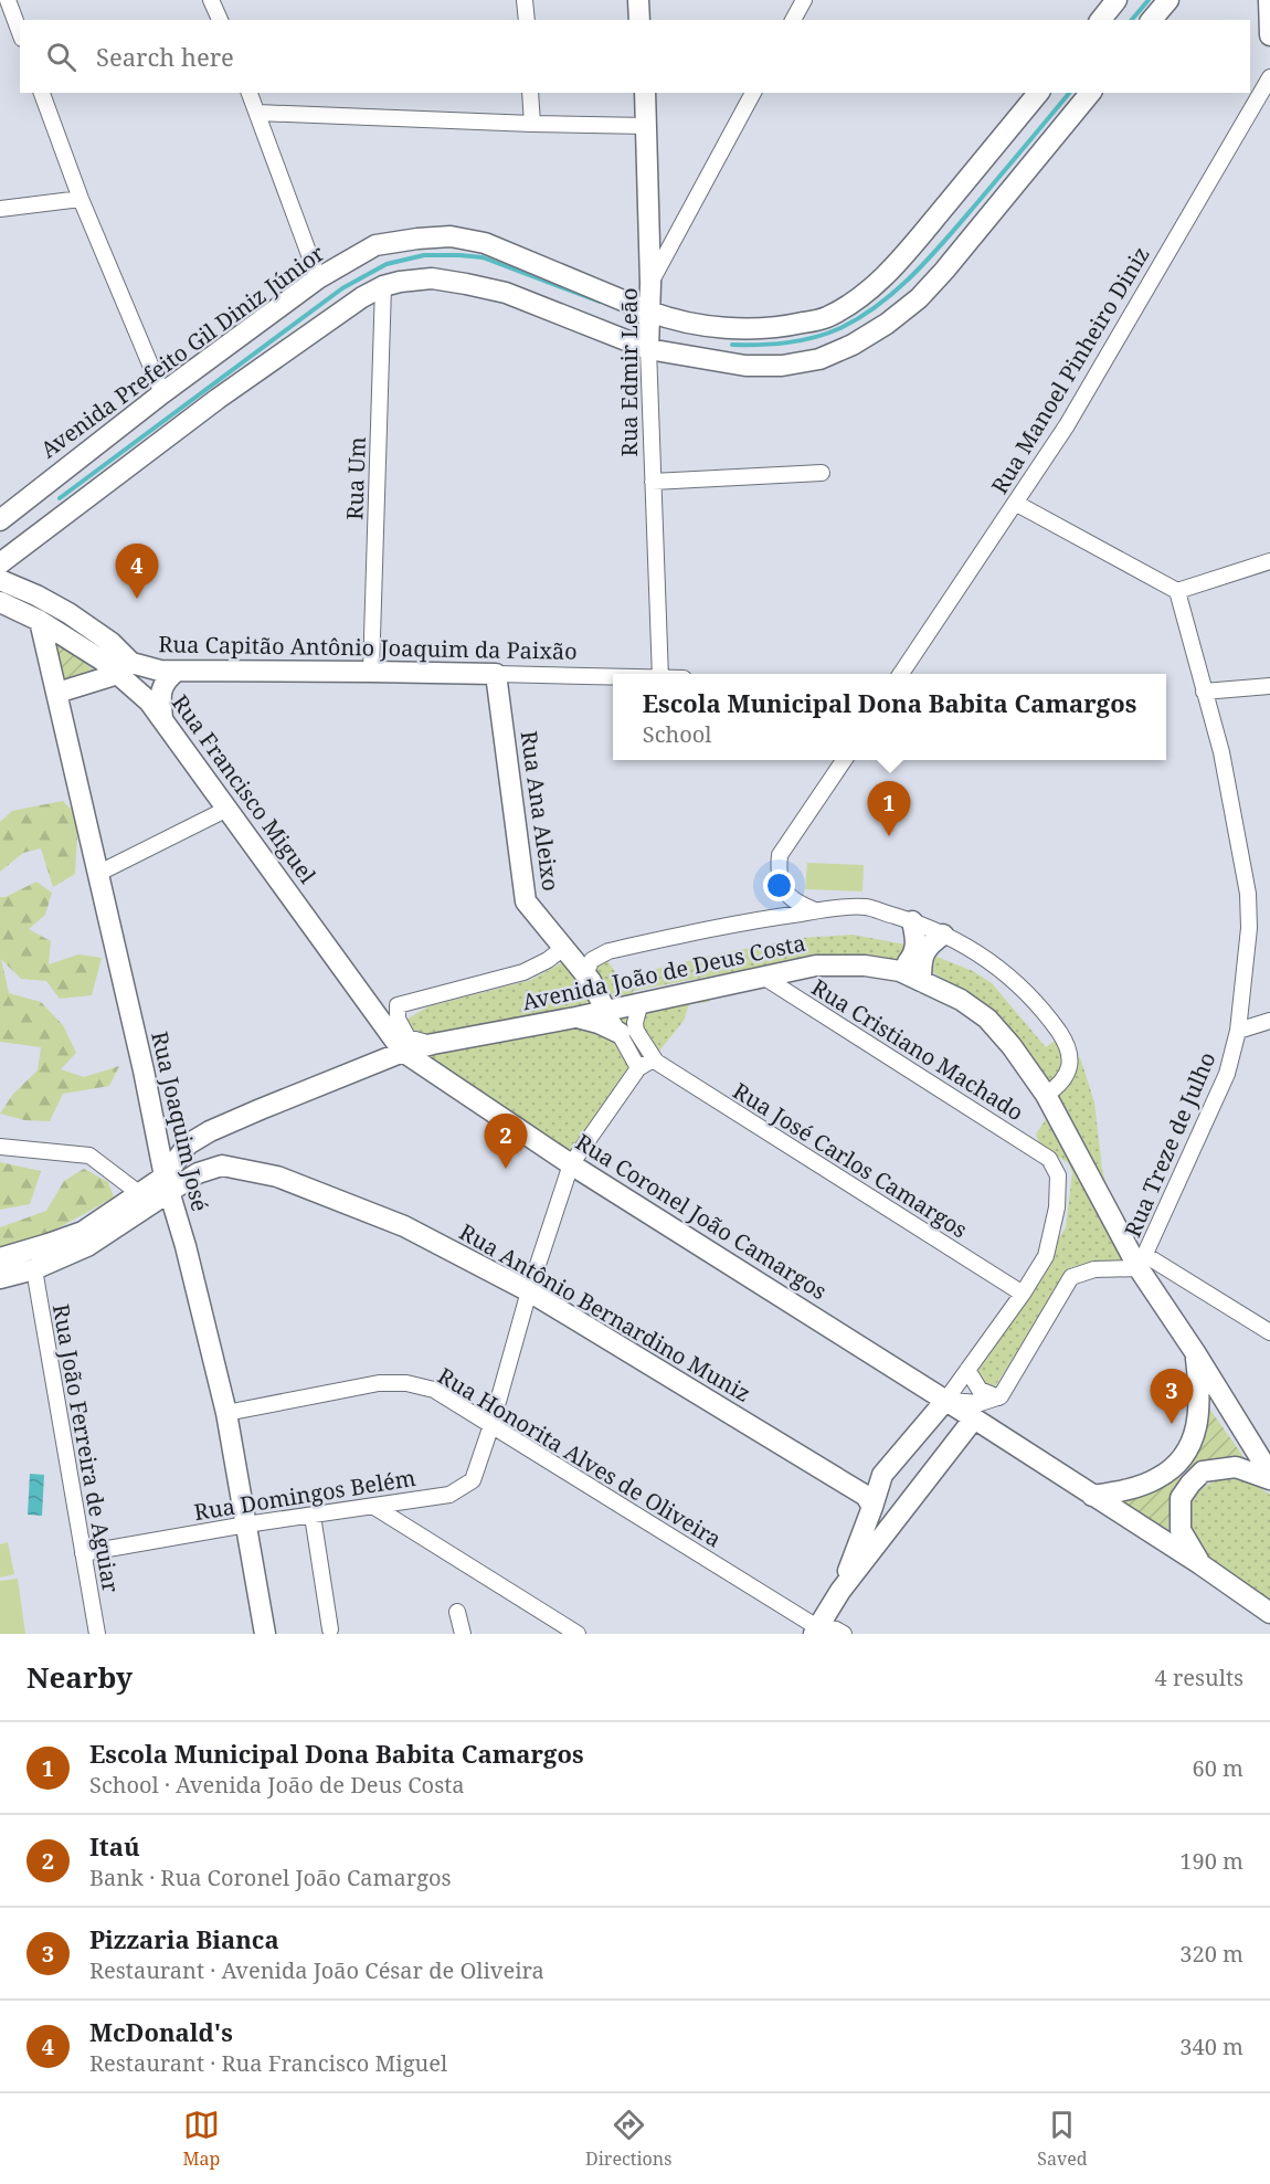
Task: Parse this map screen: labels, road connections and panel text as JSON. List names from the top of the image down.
{
  "streets": {
    "main road": [
      "Avenida Prefeito Gil Diniz Júnior",
      "Rua Edmir Leão",
      "Rua Capitão Antônio Joaquim da Paixão",
      "Rua Francisco Miguel",
      "Rua Ana Aleixo",
      "Avenida João de Deus Costa",
      "Rua Joaquim José",
      "Rua Coronel João Camargos",
      "Rua Antônio Bernardino Muniz"
    ],
    "street": [
      "Rua Manoel Pinheiro Diniz",
      "Rua Um",
      "Rua Cristiano Machado",
      "Rua Treze de Julho",
      "Rua José Carlos Camargos",
      "Rua João Ferreira de Aguiar",
      "Rua Honorita Alves de Oliveira",
      "Rua Domingos Belém"
    ]
  },
  "crossings": [
    ["Avenida Prefeito Gil Diniz Júnior", "Rua Edmir Leão"],
    ["Rua Um", "Rua Capitão Antônio Joaquim da Paixão"],
    ["Rua Capitão Antônio Joaquim da Paixão", "Rua Francisco Miguel"],
    ["Rua Capitão Antônio Joaquim da Paixão", "Rua Ana Aleixo"],
    ["Rua Francisco Miguel", "Avenida João de Deus Costa"],
    ["Rua Francisco Miguel", "Rua Joaquim José"],
    ["Rua Francisco Miguel", "Rua Coronel João Camargos"],
    ["Rua Ana Aleixo", "Avenida João de Deus Costa"],
    ["Avenida João de Deus Costa", "Rua Cristiano Machado"],
    ["Avenida João de Deus Costa", "Rua Joaquim José"],
    ["Avenida João de Deus Costa", "Rua José Carlos Camargos"],
    ["Avenida João de Deus Costa", "Rua Coronel João Camargos"],
    ["Rua Cristiano Machado", "Rua José Carlos Camargos"],
    ["Rua Joaquim José", "Rua Honorita Alves de Oliveira"],
    ["Rua Joaquim José", "Rua Domingos Belém"],
    ["Rua Coronel João Camargos", "Rua Domingos Belém"],
    ["Rua Antônio Bernardino Muniz", "Rua Domingos Belém"],
    ["Rua João Ferreira de Aguiar", "Rua Domingos Belém"],
    ["Rua Honorita Alves de Oliveira", "Rua Domingos Belém"]
  ],
  "page": {
    "search": "Search here",
    "pins": [
      "4",
      "1",
      "2",
      "3"
    ],
    "popup": ["Escola Municipal Dona Babita Camargos", "School"],
    "heading": ["Nearby", "4 results"],
    "list": [
      {
        "mark": "1",
        "name": "Escola Municipal Dona Babita Camargos",
        "note": "School · Avenida João de Deus Costa",
        "value": "60 m"
      },
      {
        "mark": "2",
        "name": "Itaú",
        "note": "Bank · Rua Coronel João Camargos",
        "value": "190 m"
      },
      {
        "mark": "3",
        "name": "Pizzaria Bianca",
        "note": "Restaurant · Avenida João César de Oliveira",
        "value": "320 m"
      },
      {
        "mark": "4",
        "name": "McDonald's",
        "note": "Restaurant · Rua Francisco Miguel",
        "value": "340 m"
      }
    ],
    "nav": ["Map", "Directions", "Saved"]
  }
}
